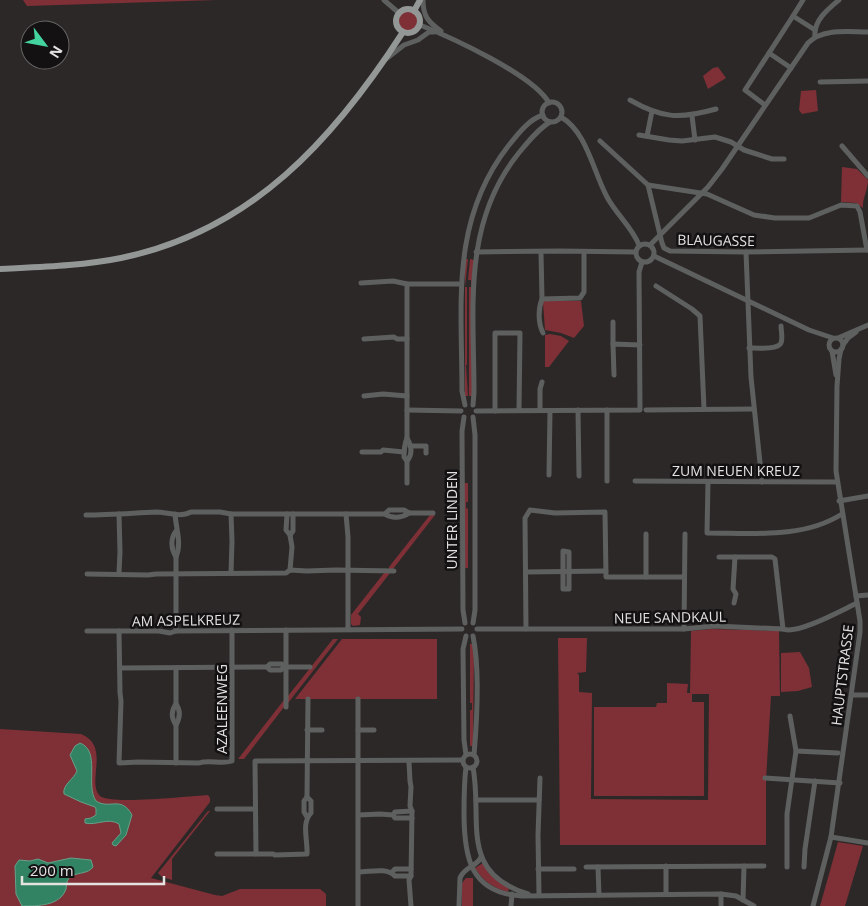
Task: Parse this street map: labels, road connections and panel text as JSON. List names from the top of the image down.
{
  "streets": {
    "street": [
      "BLAUGASSE",
      "ZUM NEUEN KREUZ",
      "UNTER LINDEN",
      "NEUE SANDKAUL",
      "AM ASPELKREUZ",
      "HAUPTSTRASSE",
      "AZALEENWEG"
    ]
  },
  "crossings": [
    ["ZUM NEUEN KREUZ", "HAUPTSTRASSE"],
    ["UNTER LINDEN", "NEUE SANDKAUL"],
    ["UNTER LINDEN", "AM ASPELKREUZ"],
    ["NEUE SANDKAUL", "AM ASPELKREUZ"],
    ["NEUE SANDKAUL", "HAUPTSTRASSE"],
    ["AM ASPELKREUZ", "AZALEENWEG"]
  ],
  "scale_bar": "200 m",
  "north": "bottom right"
}
